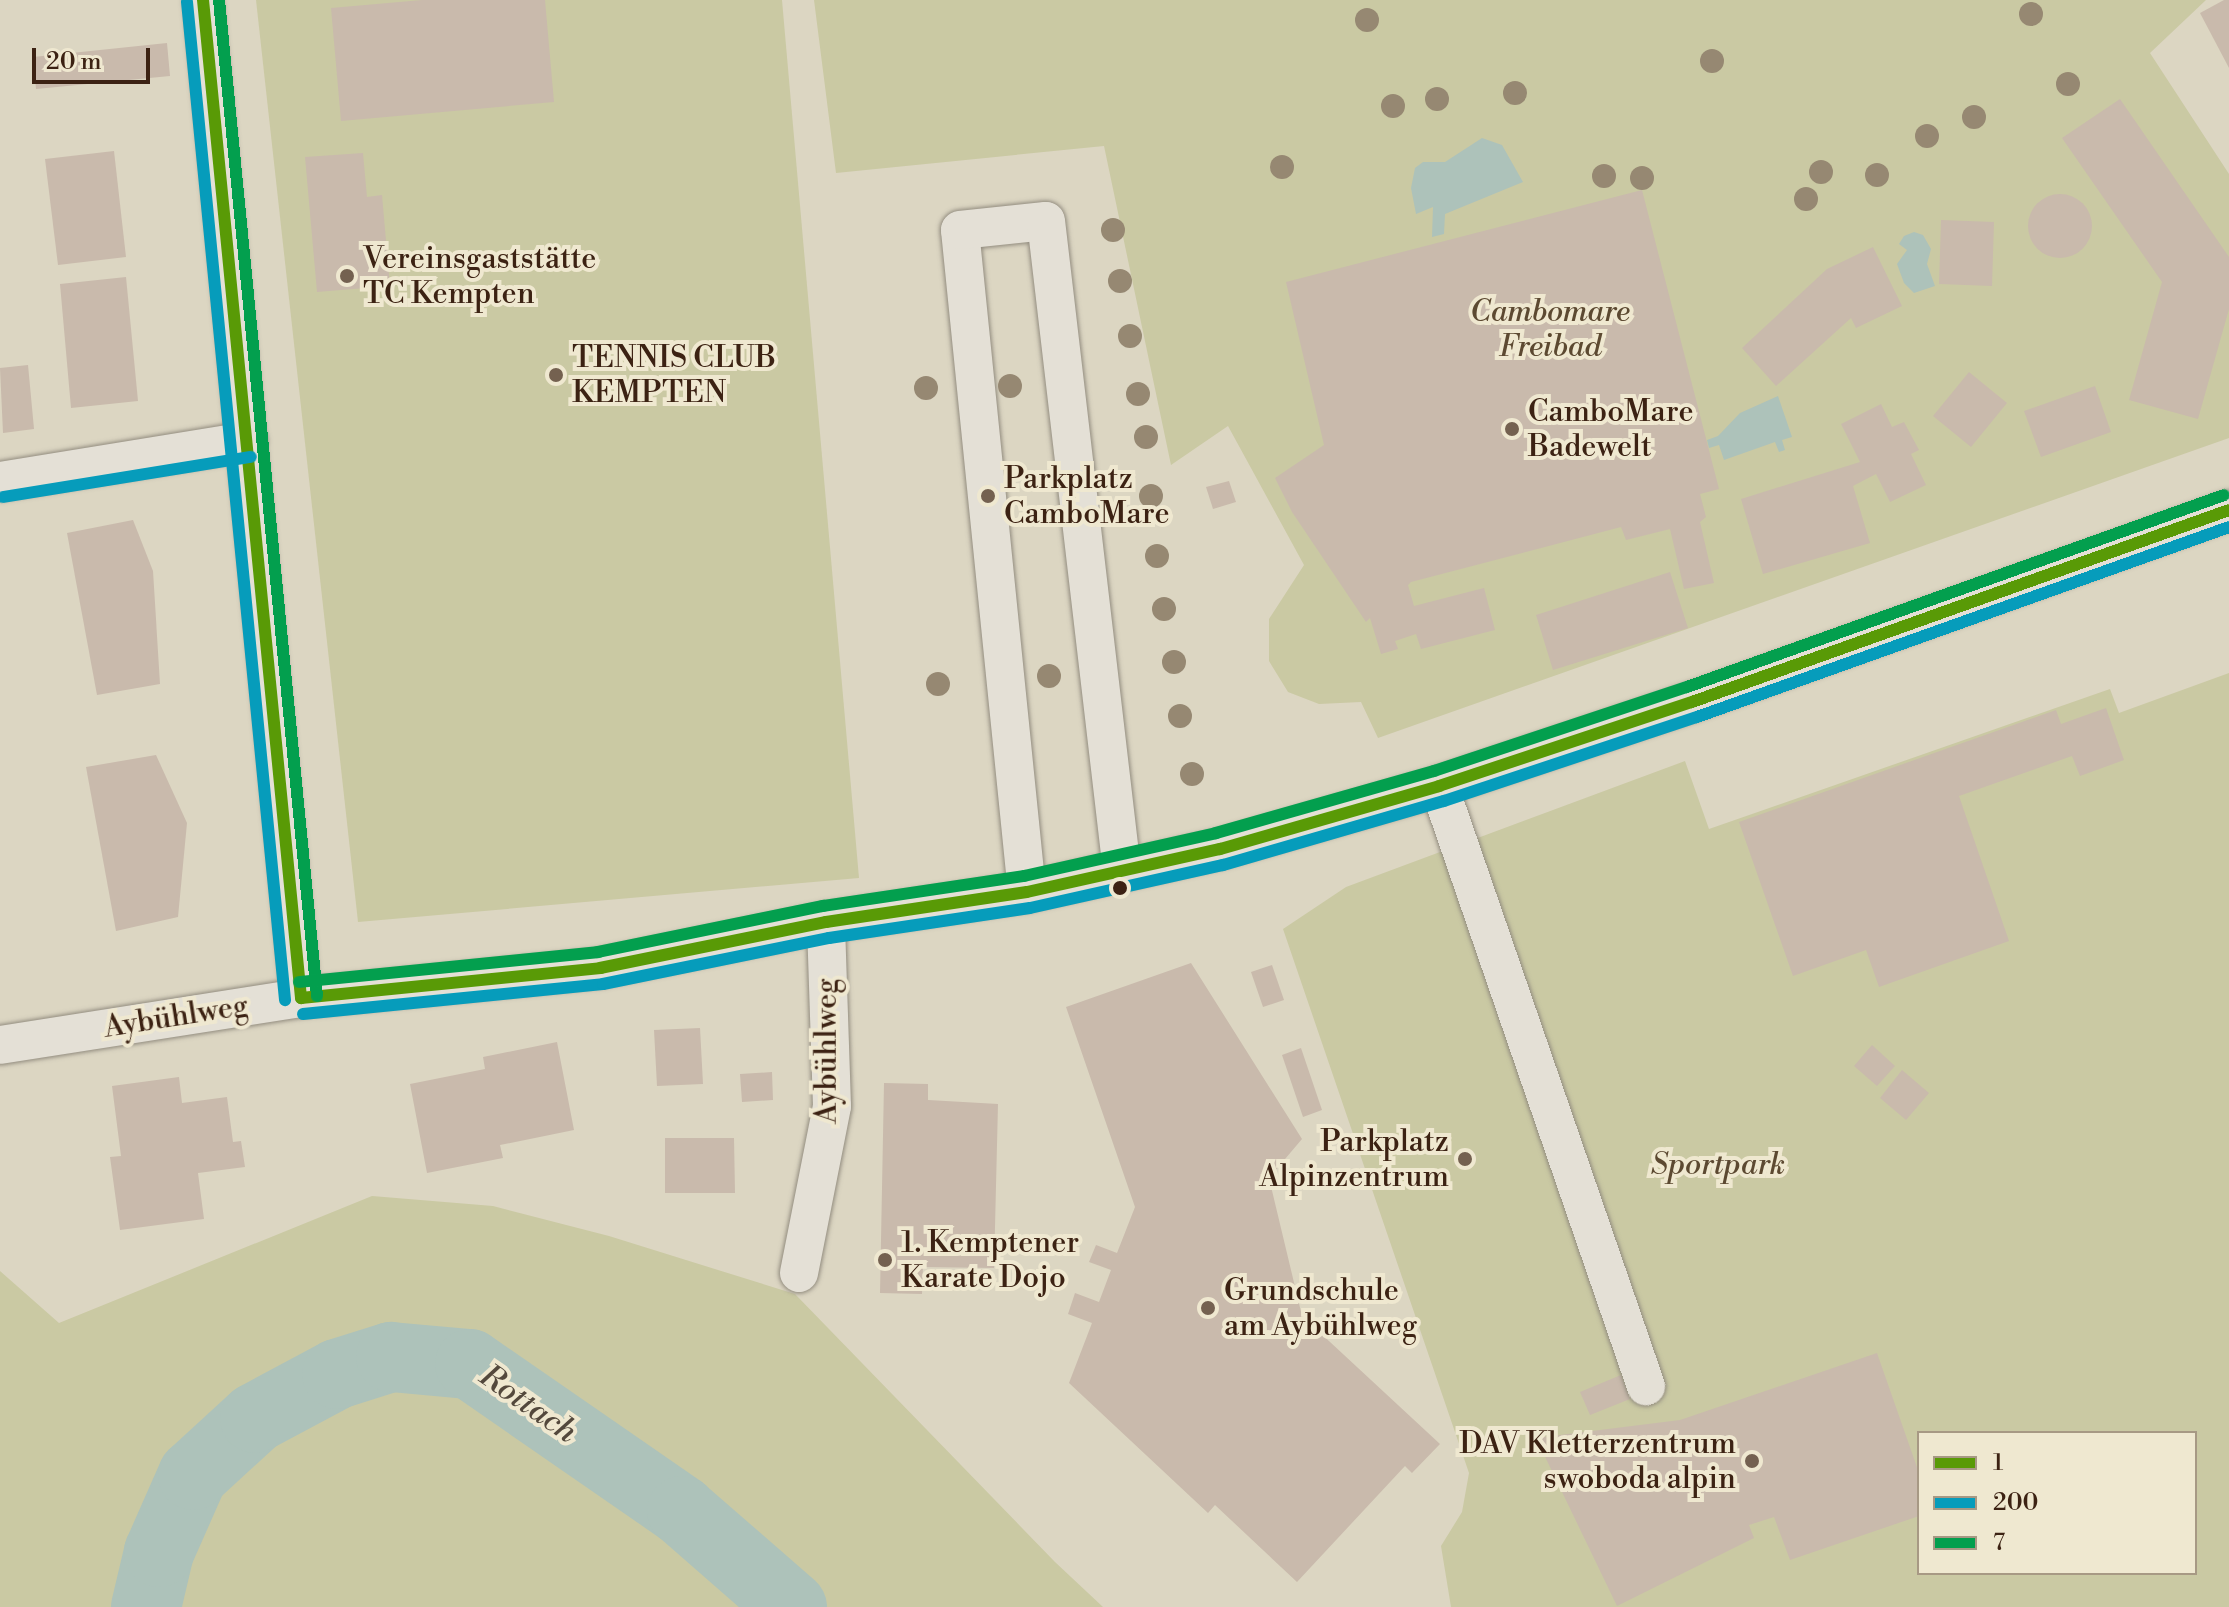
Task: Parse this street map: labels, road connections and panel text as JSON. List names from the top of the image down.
{
  "streets": {
    "street": ["Aybühlweg"]
  },
  "water": ["Rottach"],
  "parks": ["Cambomare Freibad", "Sportpark"],
  "places": [
    "Vereinsgaststätte TC Kempten",
    "TENNIS CLUB KEMPTEN",
    "CamboMare Badewelt",
    "Parkplatz CamboMare",
    "Parkplatz Alpinzentrum",
    "1. Kemptener Karate Dojo",
    "Grundschule am Aybühlweg",
    "DAV Kletterzentrum swoboda alpin"
  ],
  "lines": ["transit line 1", "transit line 7", "transit line 200"],
  "legend": ["1", "200", "7"],
  "scale_bar": "20 m"
}
